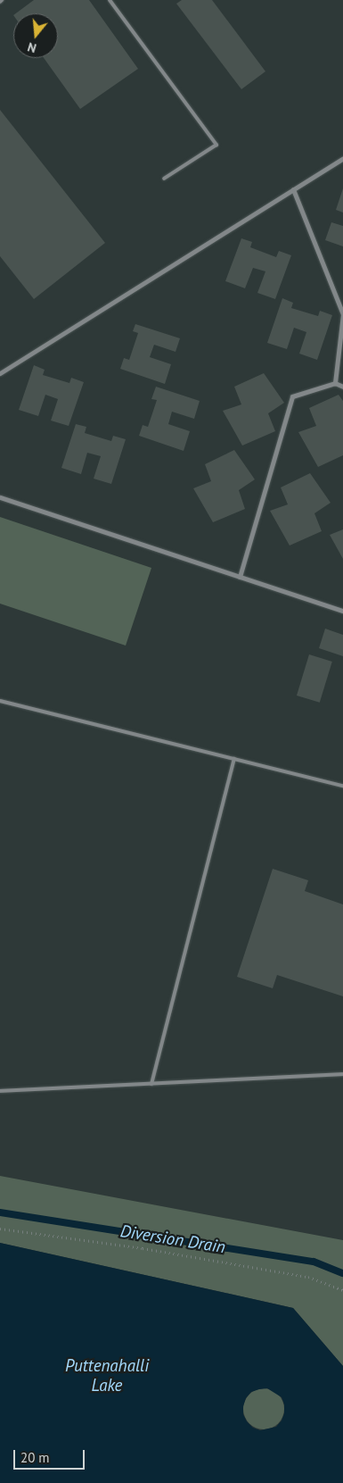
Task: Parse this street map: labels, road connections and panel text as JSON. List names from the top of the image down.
{
  "water": ["Diversion Drain", "Puttenahalli Lake"],
  "scale_bar": "20 m",
  "north": "bottom"
}
